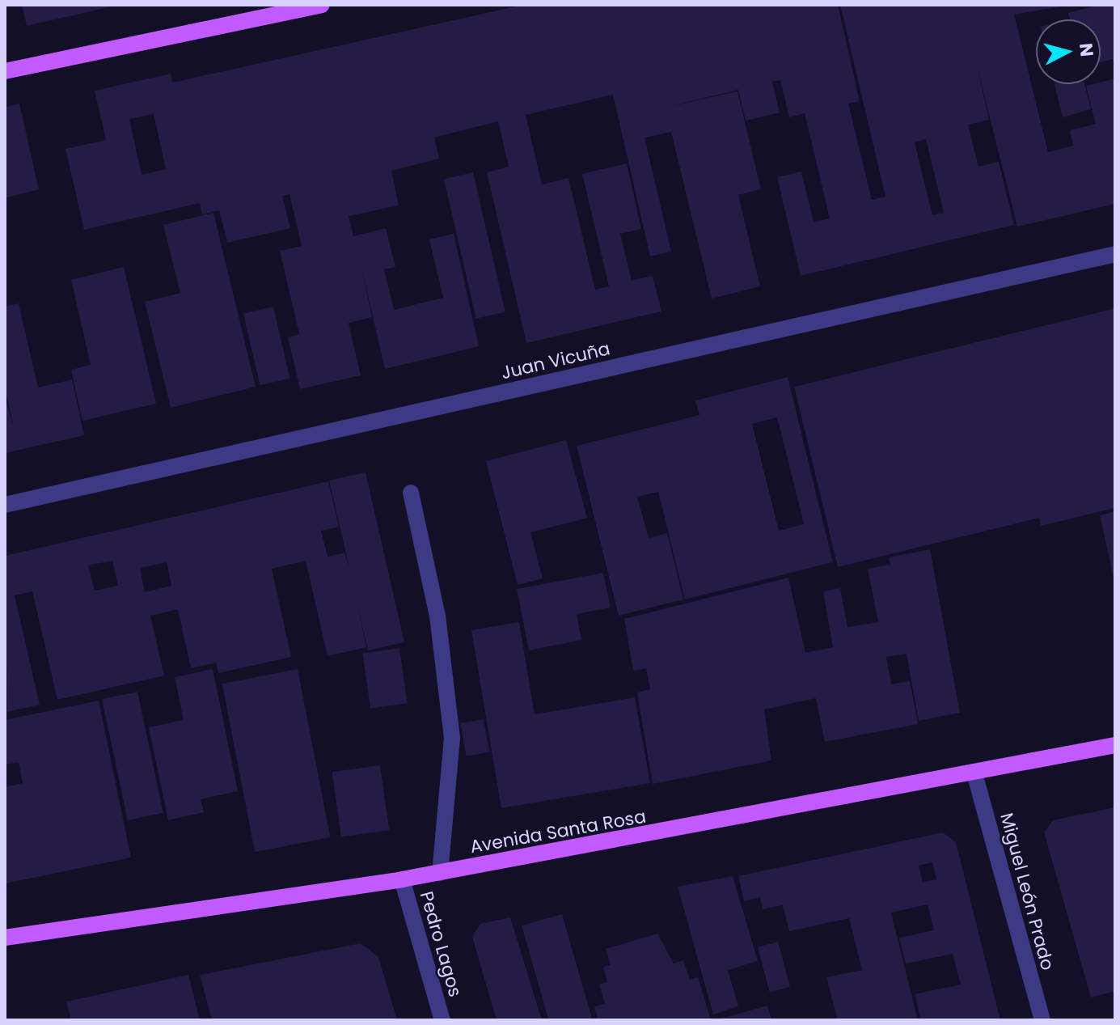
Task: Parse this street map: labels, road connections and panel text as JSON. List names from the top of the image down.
{
  "streets": {
    "main road": ["Avenida Santa Rosa"],
    "street": ["Juan Vicuña", "Miguel León Prado", "Pedro Lagos"]
  },
  "crossings": [
    ["Avenida Santa Rosa", "Miguel León Prado"],
    ["Avenida Santa Rosa", "Pedro Lagos"]
  ],
  "north": "right"
}
